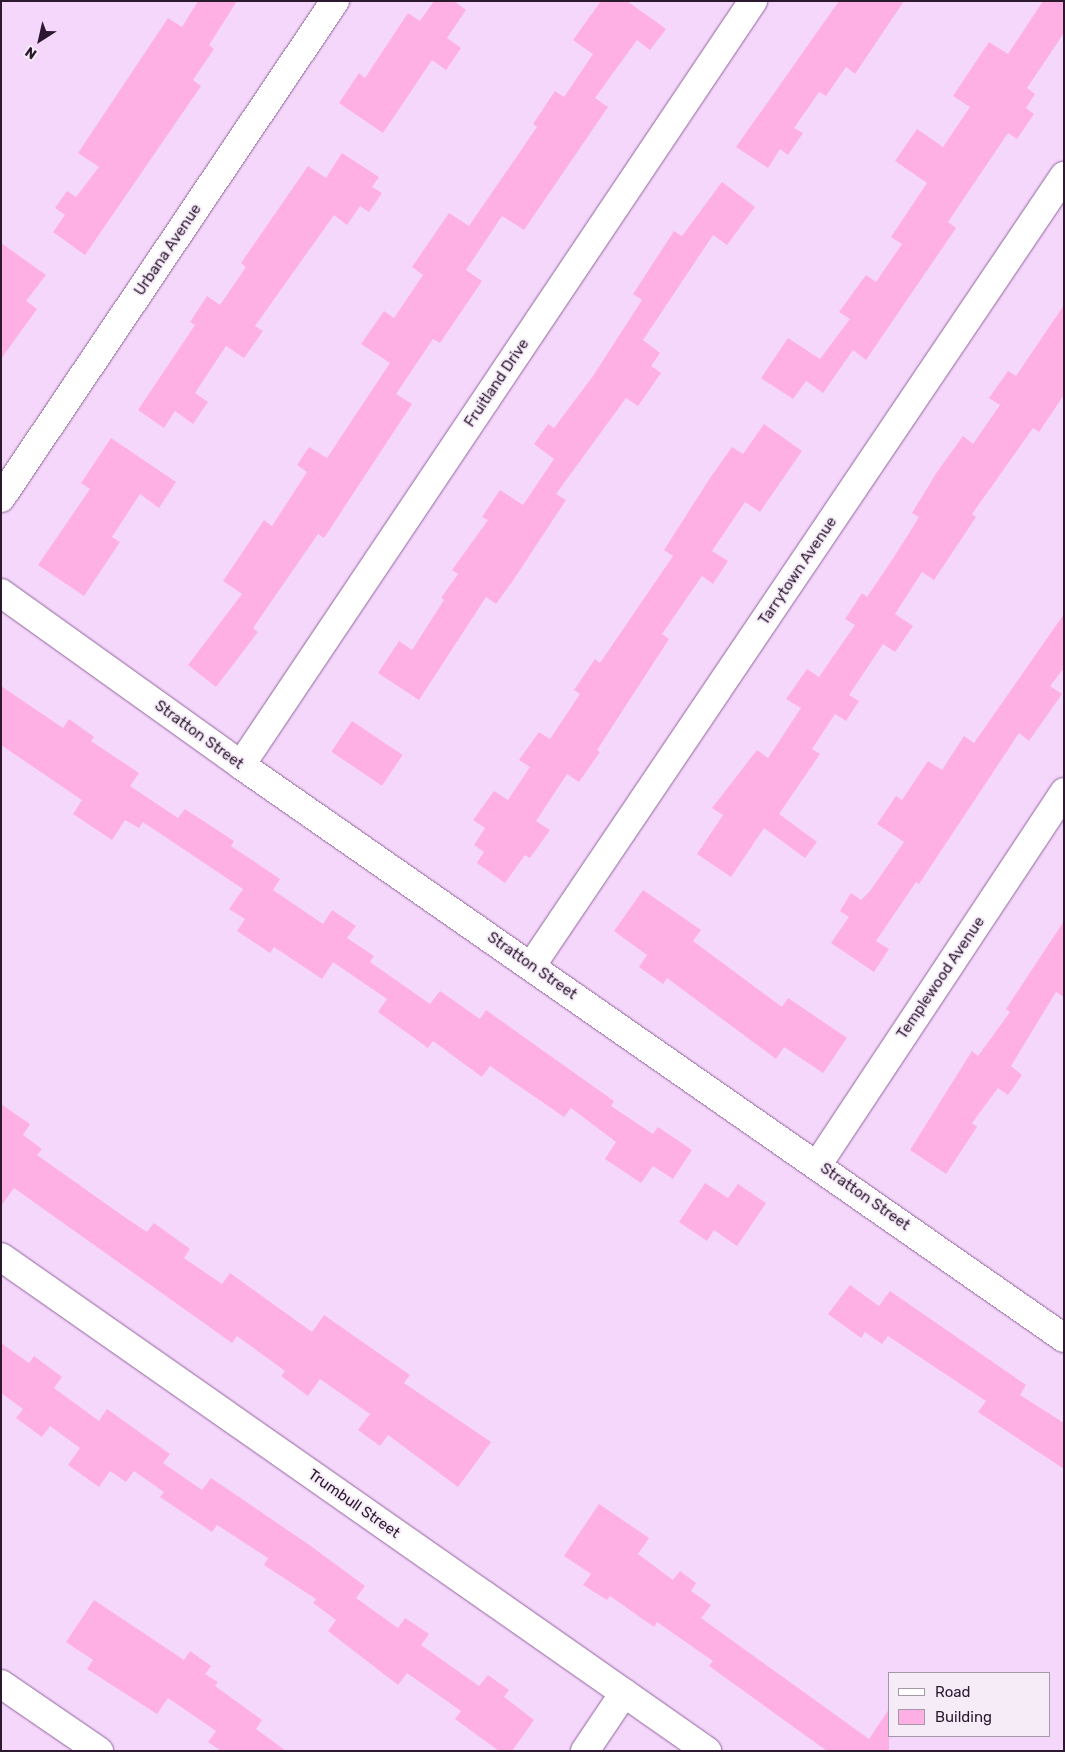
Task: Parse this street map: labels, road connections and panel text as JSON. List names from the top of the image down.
{
  "streets": {
    "street": [
      "Urbana Avenue",
      "Fruitland Drive",
      "Tarrytown Avenue",
      "Stratton Street",
      "Templewood Avenue",
      "Trumbull Street"
    ]
  },
  "crossings": [
    ["Fruitland Drive", "Stratton Street"],
    ["Tarrytown Avenue", "Stratton Street"],
    ["Stratton Street", "Templewood Avenue"]
  ],
  "legend": ["Road", "Building"],
  "north": "bottom left"
}
